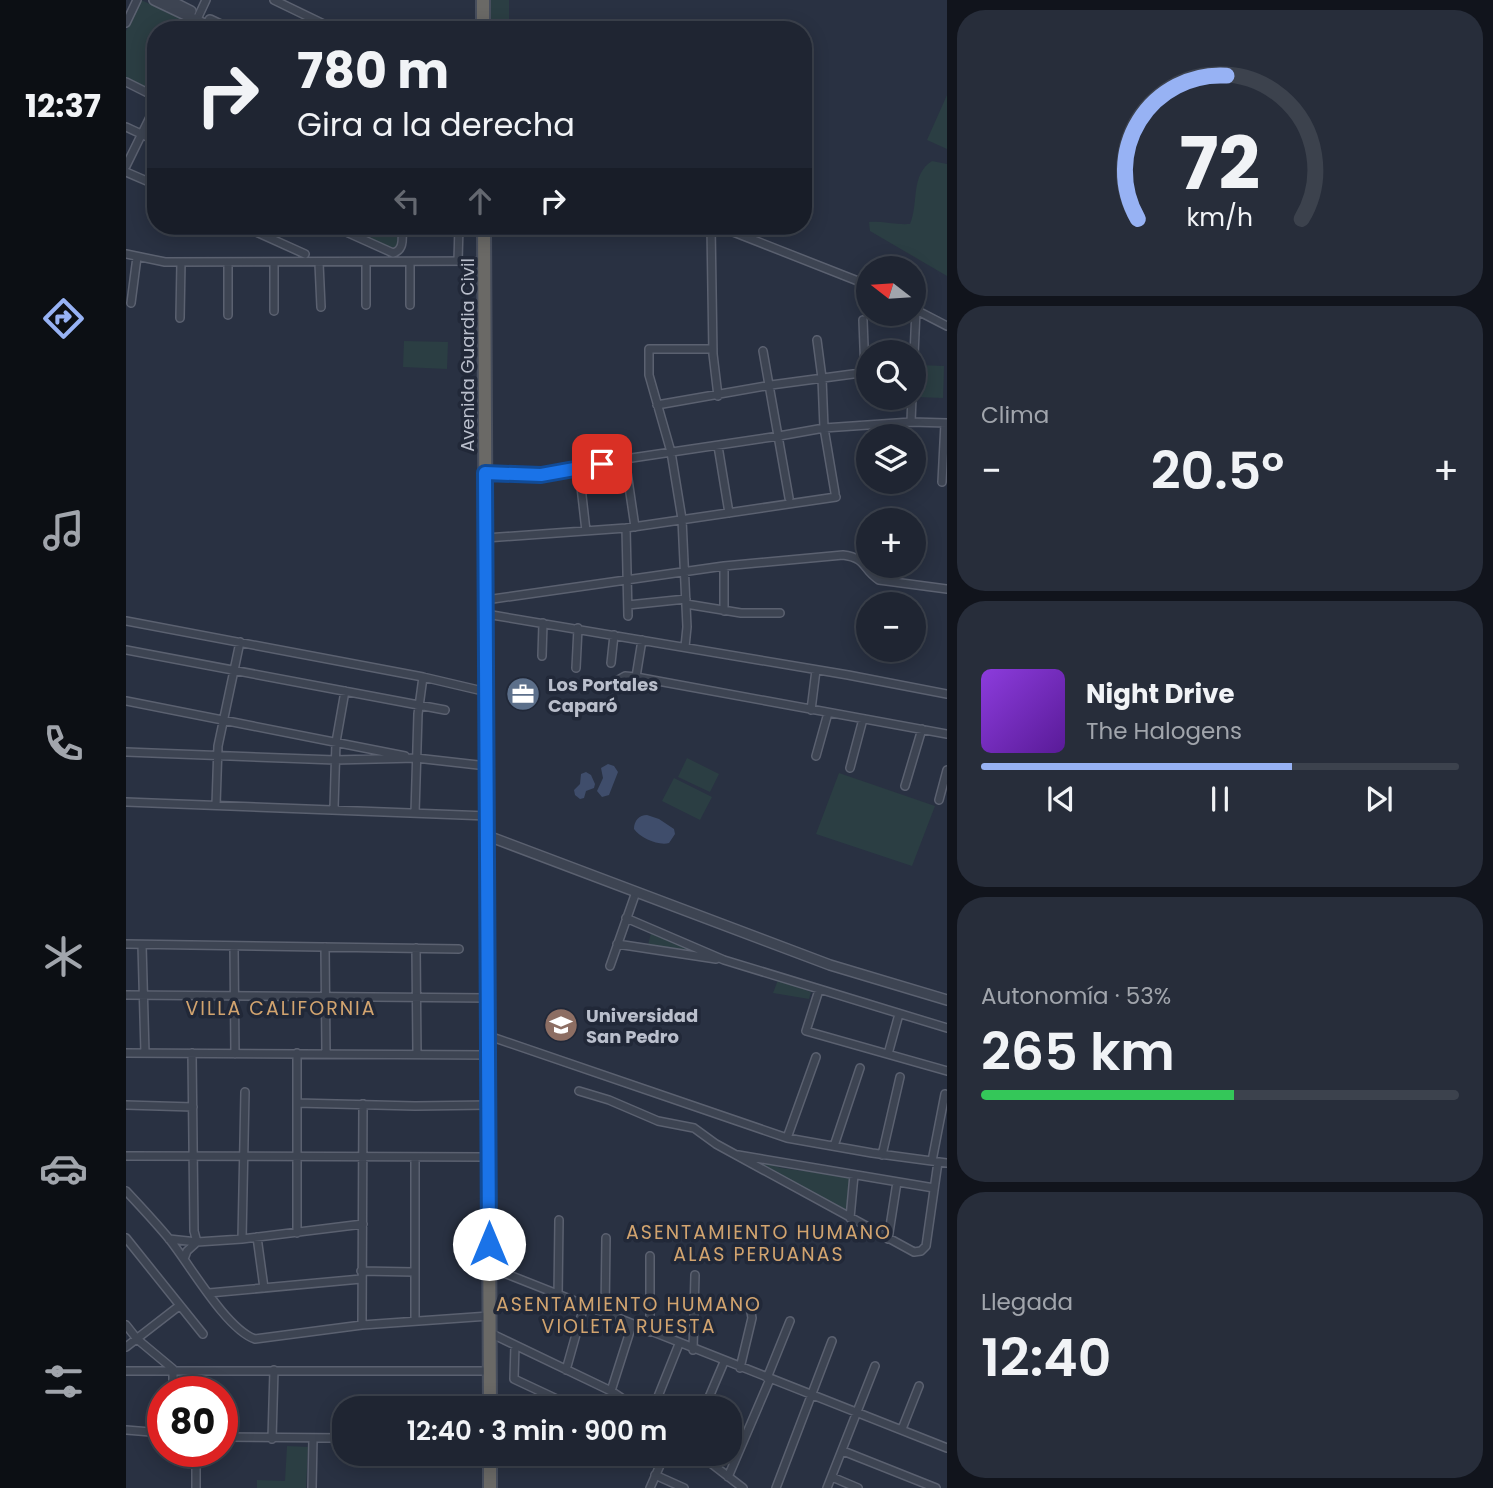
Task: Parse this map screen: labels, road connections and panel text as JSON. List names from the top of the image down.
{
  "streets": {
    "highway": ["Avenida Guardia Civil"]
  },
  "districts": ["VILLA CALIFORNIA", "ASENTAMIENTO HUMANO ALAS PERUANAS", "ASENTAMIENTO HUMANO VIOLETA RUESTA"],
  "places": {
    "office": ["Los Portales Caparó"],
    "school or university": ["Universidad San Pedro"]
  },
  "north": "left",
  "page": {
    "tabs": "12:37",
    "turn": ["780 m", "Gira a la derecha"],
    "map_buttons": ["+", "−"],
    "tile": [
      "Clima",
      ["Autonomía · 53%", "265 km"],
      ["Llegada", "12:40"]
    ],
    "heat": ["−", "20.5°", "+"],
    "song": ["Night Drive", "The Halogens"],
    "limit": "80",
    "trip": "12:40 · 3 min · 900 m",
    "gauge": ["72", "km/h"]
  }
}
